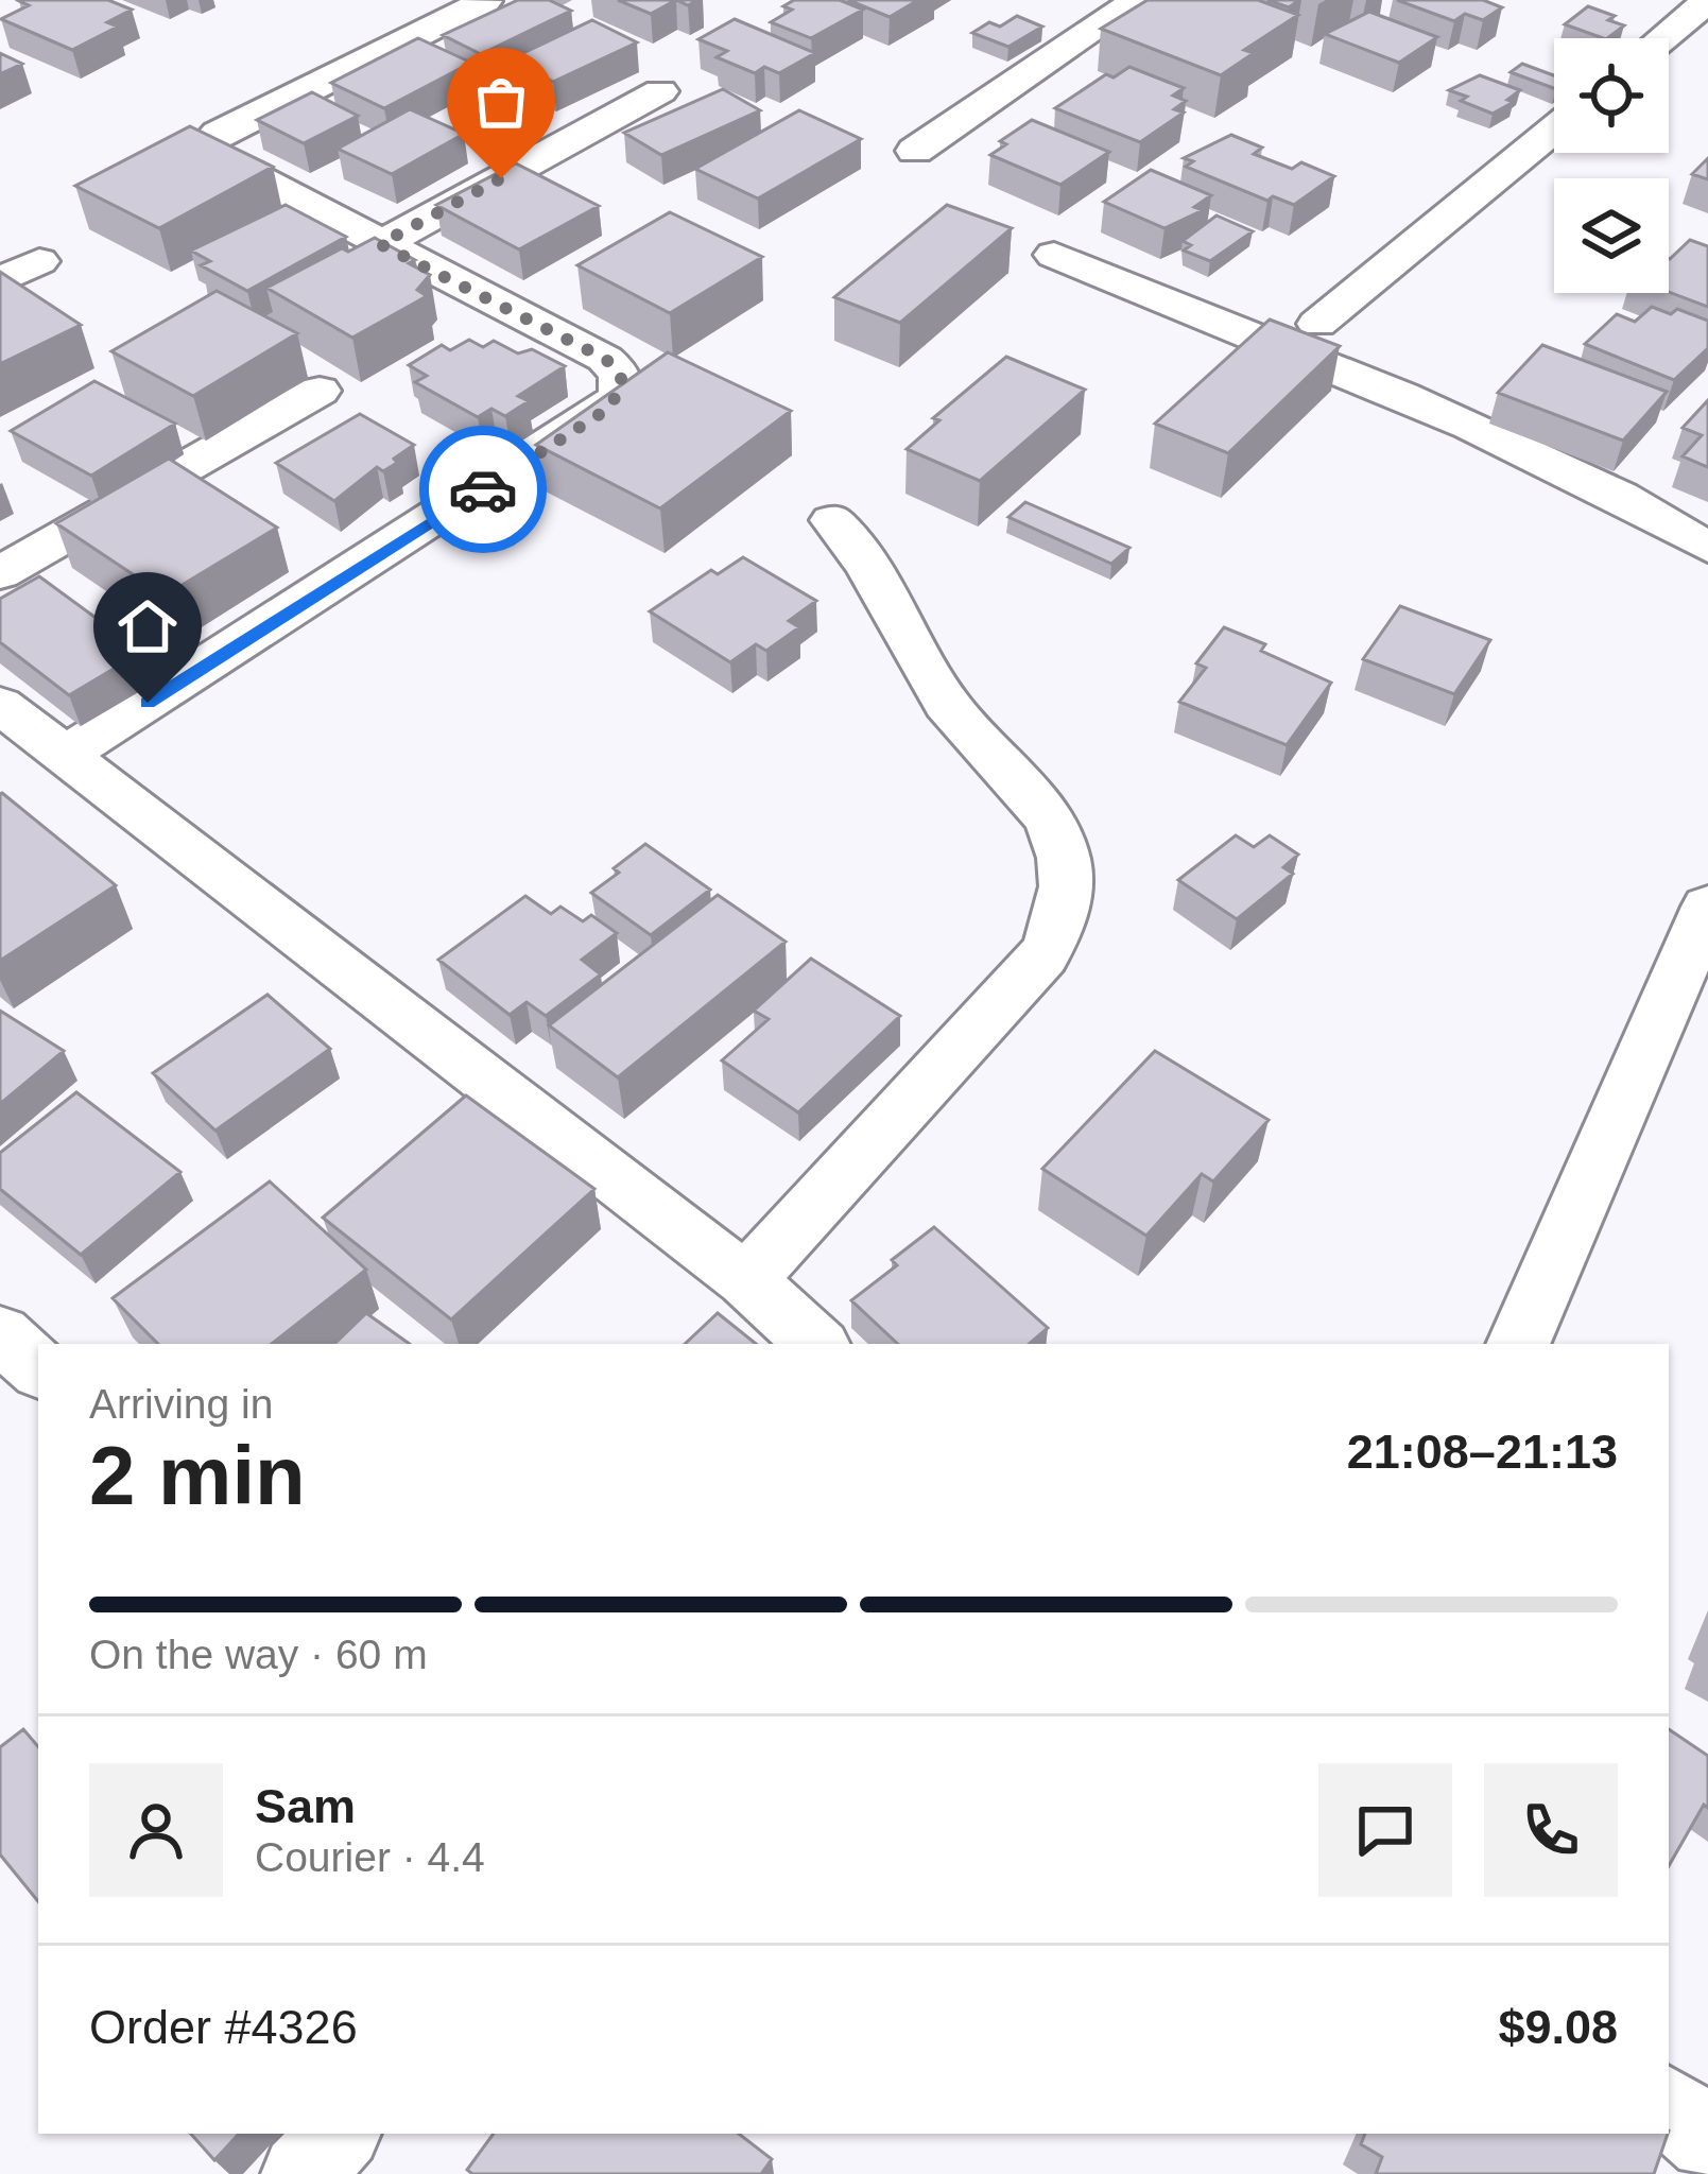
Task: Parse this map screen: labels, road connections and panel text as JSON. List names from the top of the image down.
{
  "page": {
    "heading": ["2 min", "Arriving in", "21:08–21:13"],
    "panel": [
      "Sam",
      "Courier · 4.4",
      "Order #4326",
      "$9.08"
    ],
    "bar": "On the way · 60 m"
  }
}
